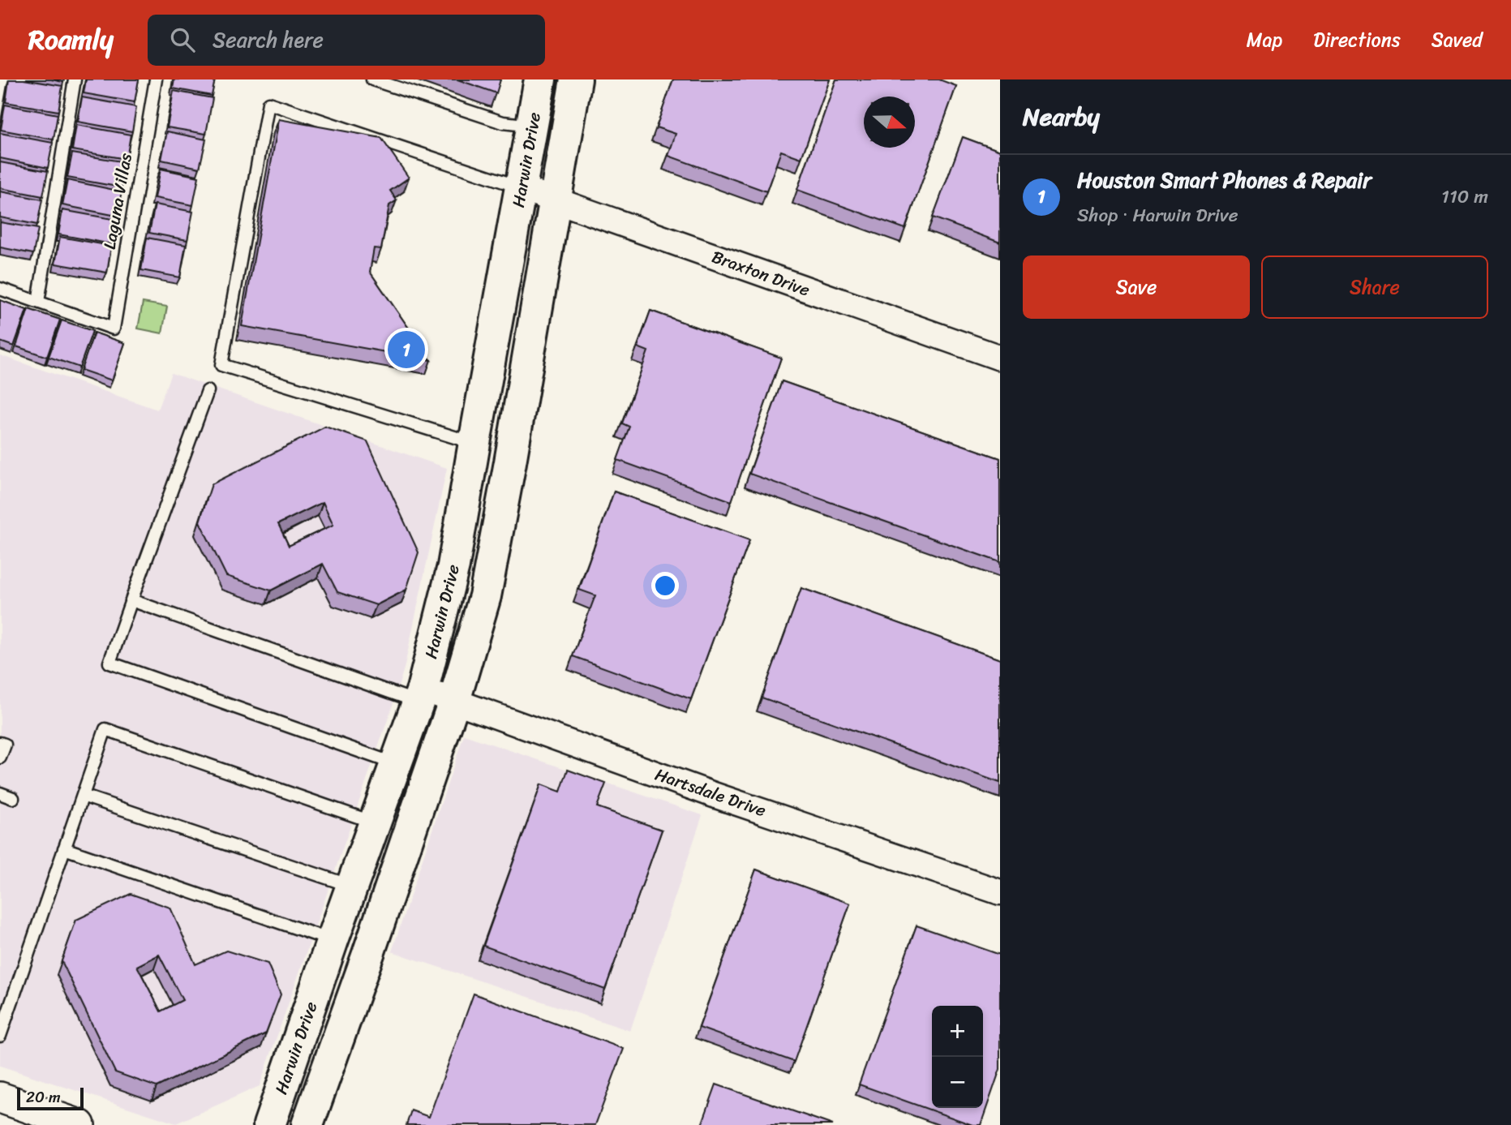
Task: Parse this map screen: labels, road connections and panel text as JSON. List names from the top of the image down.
{
  "streets": {
    "main road": ["Harwin Drive"],
    "street": ["Braxton Drive", "Hartsdale Drive"],
    "lane": ["Laguna Villas"]
  },
  "crossings": [
    ["Harwin Drive", "Braxton Drive"],
    ["Harwin Drive", "Hartsdale Drive"]
  ],
  "scale_bar": "20 m",
  "north": "right",
  "page": {
    "header": "Roamly",
    "search": "Search here",
    "nav": ["Map", "Directions", "Saved"],
    "heading": "Nearby",
    "list": [
      {
        "mark": "1",
        "name": "Houston Smart Phones & Repair",
        "note": "Shop · Harwin Drive",
        "value": "110 m"
      }
    ],
    "buttons": ["Save", "Share"],
    "pins": "1",
    "map_buttons": ["+", "−"],
    "scale": "20 m"
  }
}
